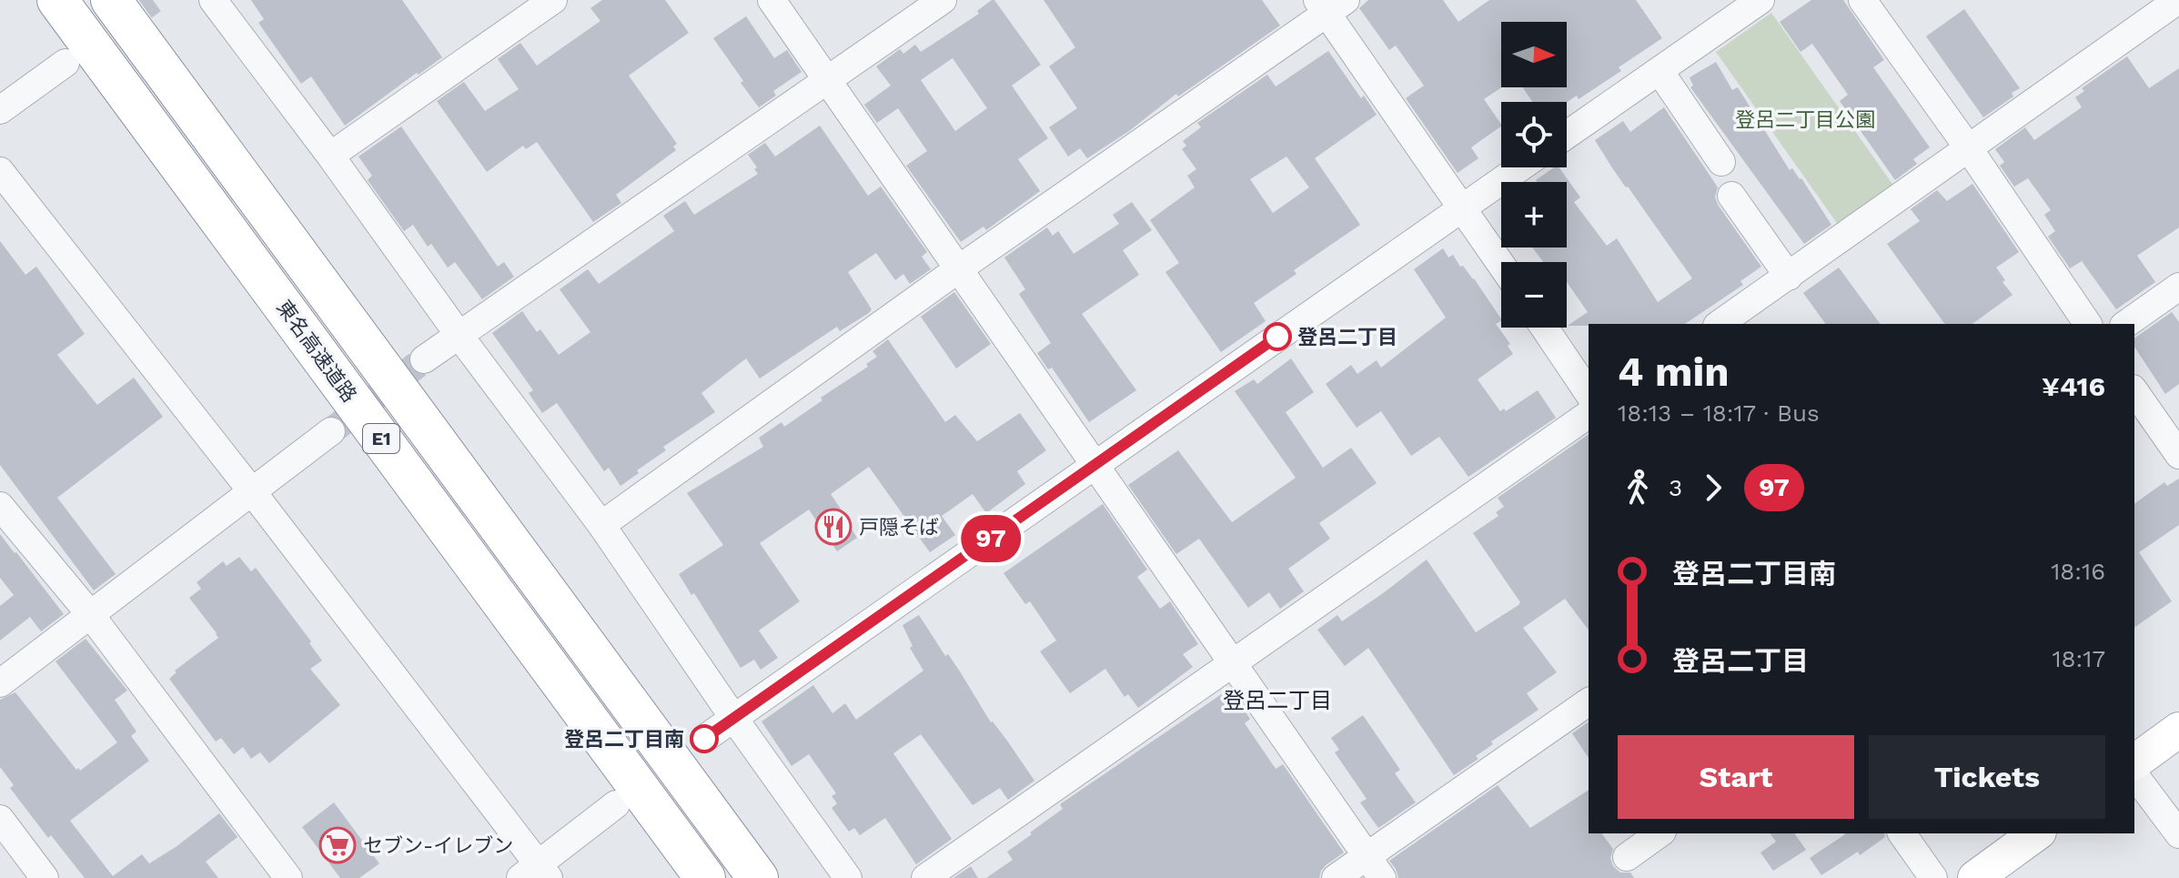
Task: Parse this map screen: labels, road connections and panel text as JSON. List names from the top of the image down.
{
  "streets": {
    "highway": ["東名高速道路", "E1"]
  },
  "districts": ["登呂二丁目"],
  "parks": ["登呂二丁目公園"],
  "places": {
    "other": ["登呂二丁目", "登呂二丁目南"],
    "restaurant": ["戸隠そば"],
    "supermarket": ["セブン-イレブン"]
  },
  "lines": ["bus line 97"],
  "north": "right",
  "page": {
    "on_map": "97",
    "map_buttons": ["+", "−"],
    "heading": ["4 min", "18:13 – 18:17 · Bus", "¥416"],
    "legs": ["3", "97"],
    "list": [
      {
        "name": "登呂二丁目南",
        "value": "18:16"
      },
      {
        "name": "登呂二丁目",
        "value": "18:17"
      }
    ],
    "buttons": ["Start", "Tickets"]
  }
}
